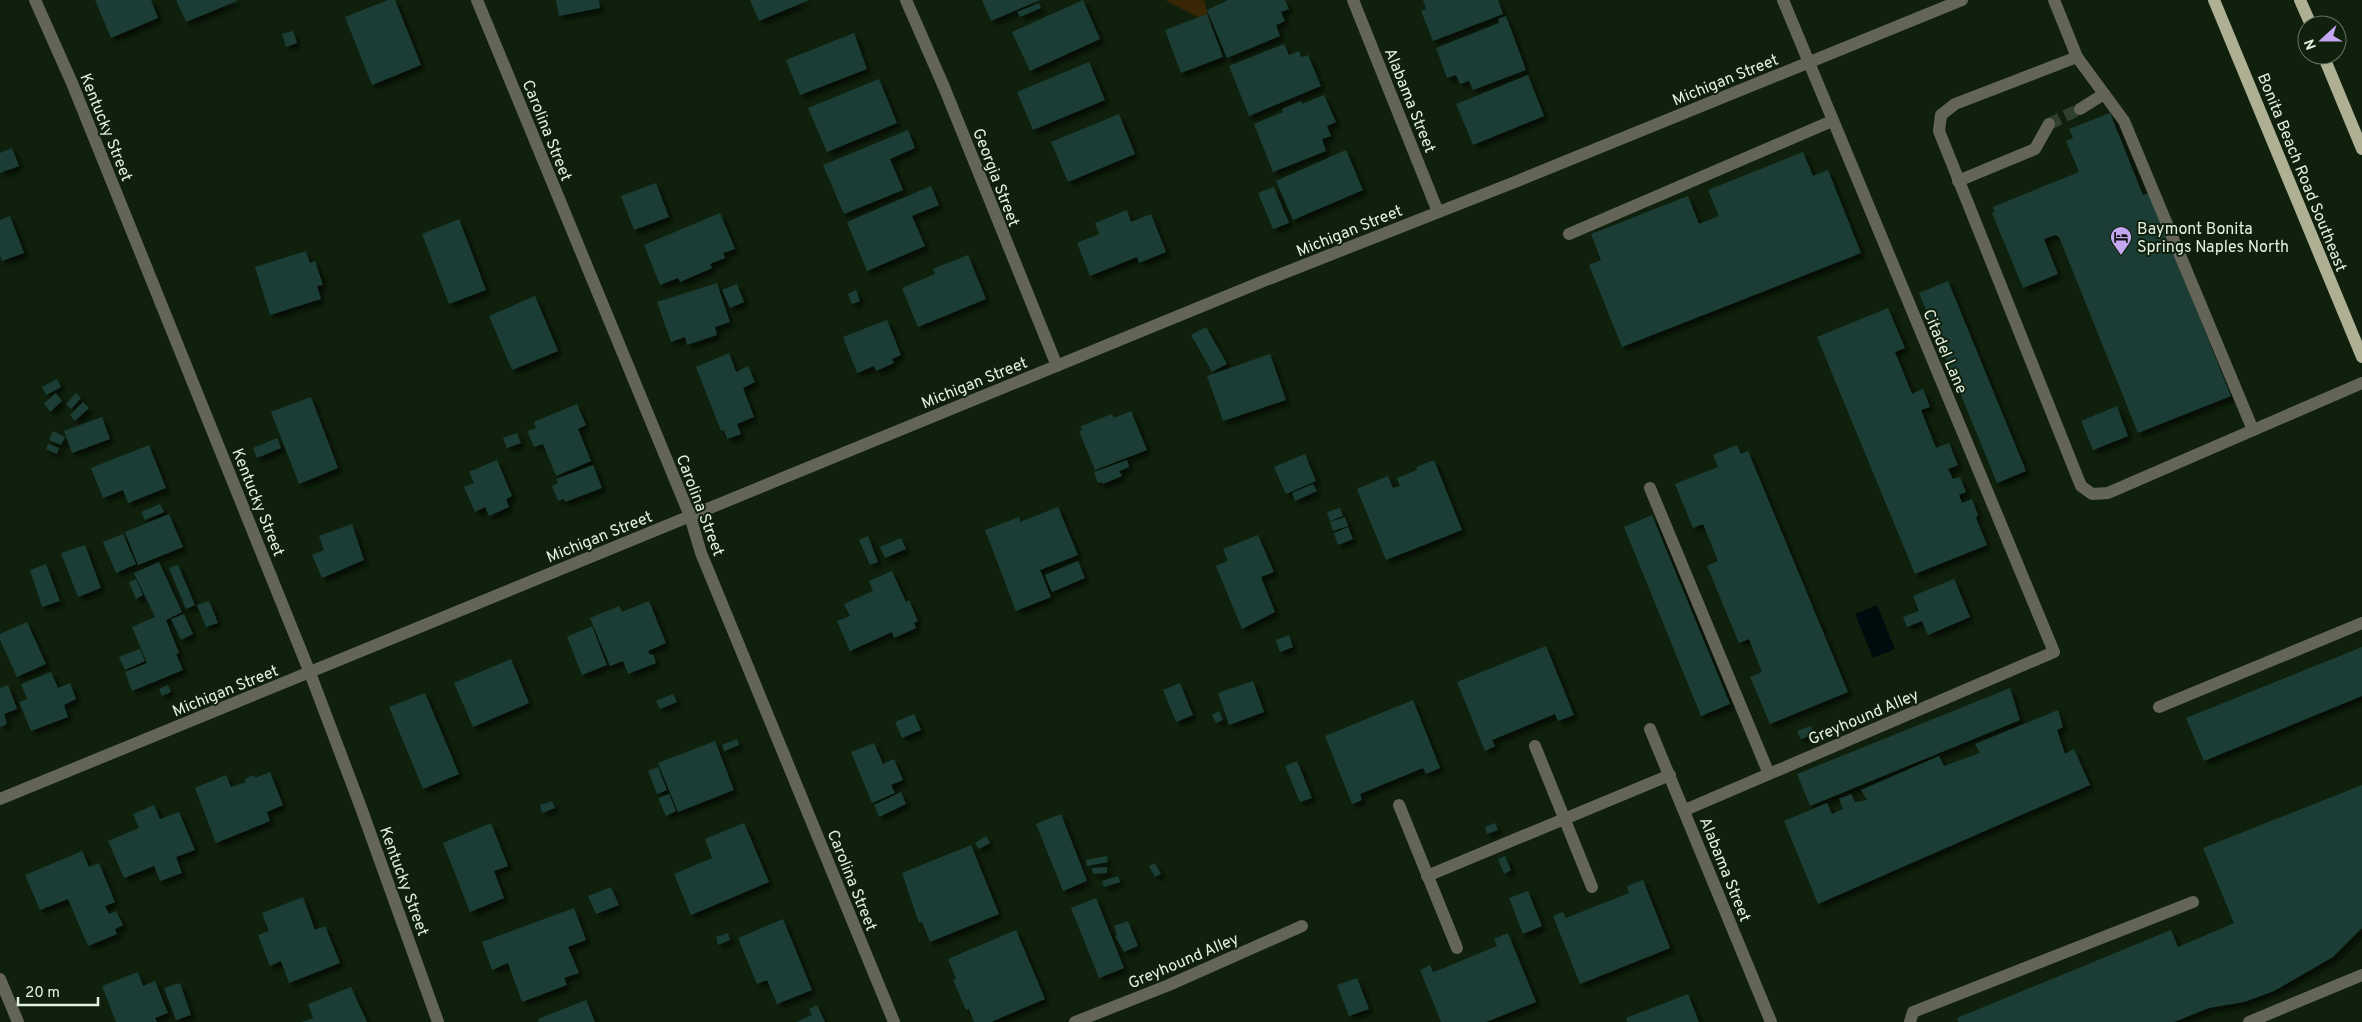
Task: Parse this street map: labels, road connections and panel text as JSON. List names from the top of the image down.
{
  "streets": {
    "main road": ["Bonita Beach Road Southeast"],
    "street": [
      "Michigan Street",
      "Alabama Street",
      "Kentucky Street",
      "Carolina Street",
      "Georgia Street",
      "Citadel Lane",
      "Greyhound Alley"
    ]
  },
  "crossings": [
    ["Michigan Street", "Alabama Street"],
    ["Michigan Street", "Kentucky Street"],
    ["Michigan Street", "Carolina Street"],
    ["Michigan Street", "Georgia Street"],
    ["Michigan Street", "Citadel Lane"],
    ["Alabama Street", "Greyhound Alley"],
    ["Citadel Lane", "Greyhound Alley"]
  ],
  "places": {
    "hotel": ["Baymont Bonita Springs Naples North"]
  },
  "scale_bar": "20 m",
  "north": "left"
}
